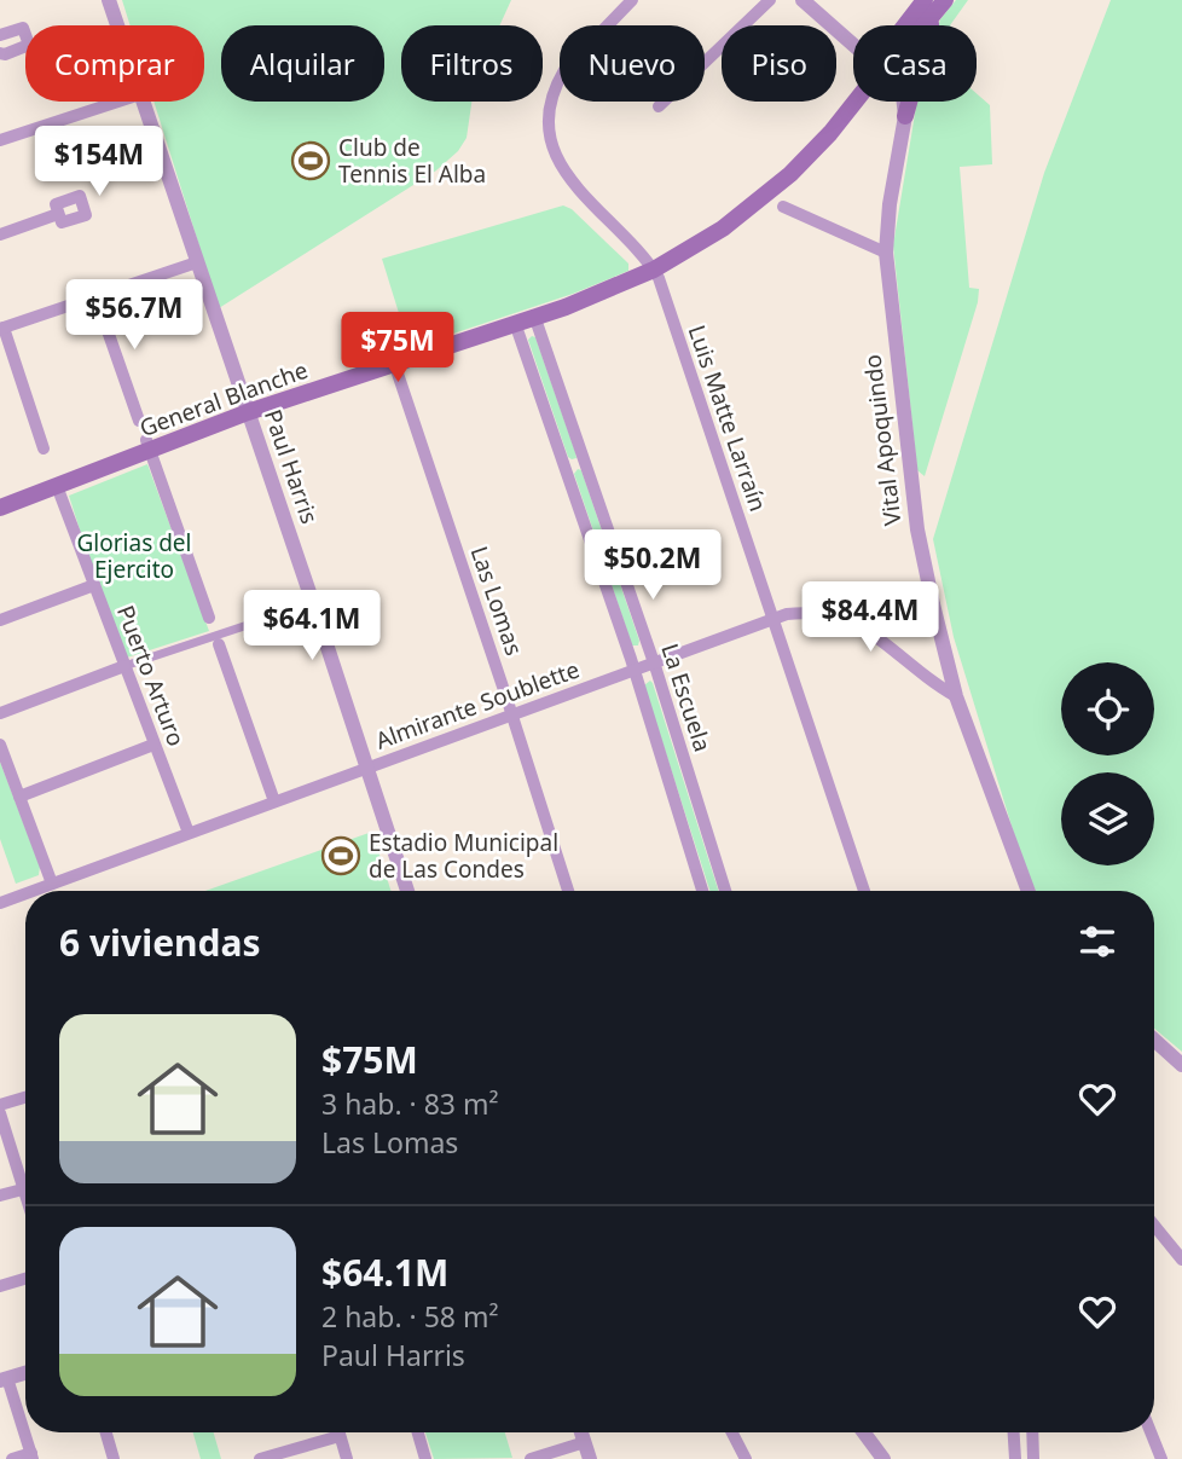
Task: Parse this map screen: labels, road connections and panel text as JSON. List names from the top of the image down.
{
  "streets": {
    "main road": ["General Blanche"],
    "street": [
      "Luis Matte Larraín",
      "Vital Apoquindo",
      "Paul Harris",
      "Las Lomas",
      "Puerto Arturo",
      "La Escuela",
      "Almirante Soublette"
    ]
  },
  "crossings": [
    ["General Blanche", "Luis Matte Larraín"],
    ["General Blanche", "Paul Harris"],
    ["General Blanche", "Las Lomas"],
    ["General Blanche", "Puerto Arturo"],
    ["General Blanche", "La Escuela"],
    ["Luis Matte Larraín", "Almirante Soublette"],
    ["Vital Apoquindo", "Almirante Soublette"],
    ["Paul Harris", "Almirante Soublette"],
    ["Las Lomas", "Almirante Soublette"],
    ["Puerto Arturo", "Almirante Soublette"],
    ["La Escuela", "Almirante Soublette"]
  ],
  "parks": ["Glorias del Ejercito"],
  "places": {
    "sports": ["Club de Tennis El Alba", "Estadio Municipal de Las Condes"]
  },
  "page": {
    "chip": [
      "Comprar",
      "Alquilar",
      "Filtros",
      "Nuevo",
      "Piso",
      "Casa"
    ],
    "price": [
      "$154M",
      "$56.7M",
      "$75M",
      "$50.2M",
      "$84.4M",
      "$64.1M"
    ],
    "heading": "6 viviendas",
    "list": [
      {
        "name": "$75M",
        "note": "3 hab. · 83 m² · Las Lomas"
      },
      {
        "name": "$64.1M",
        "note": "2 hab. · 58 m² · Paul Harris"
      }
    ]
  }
}
